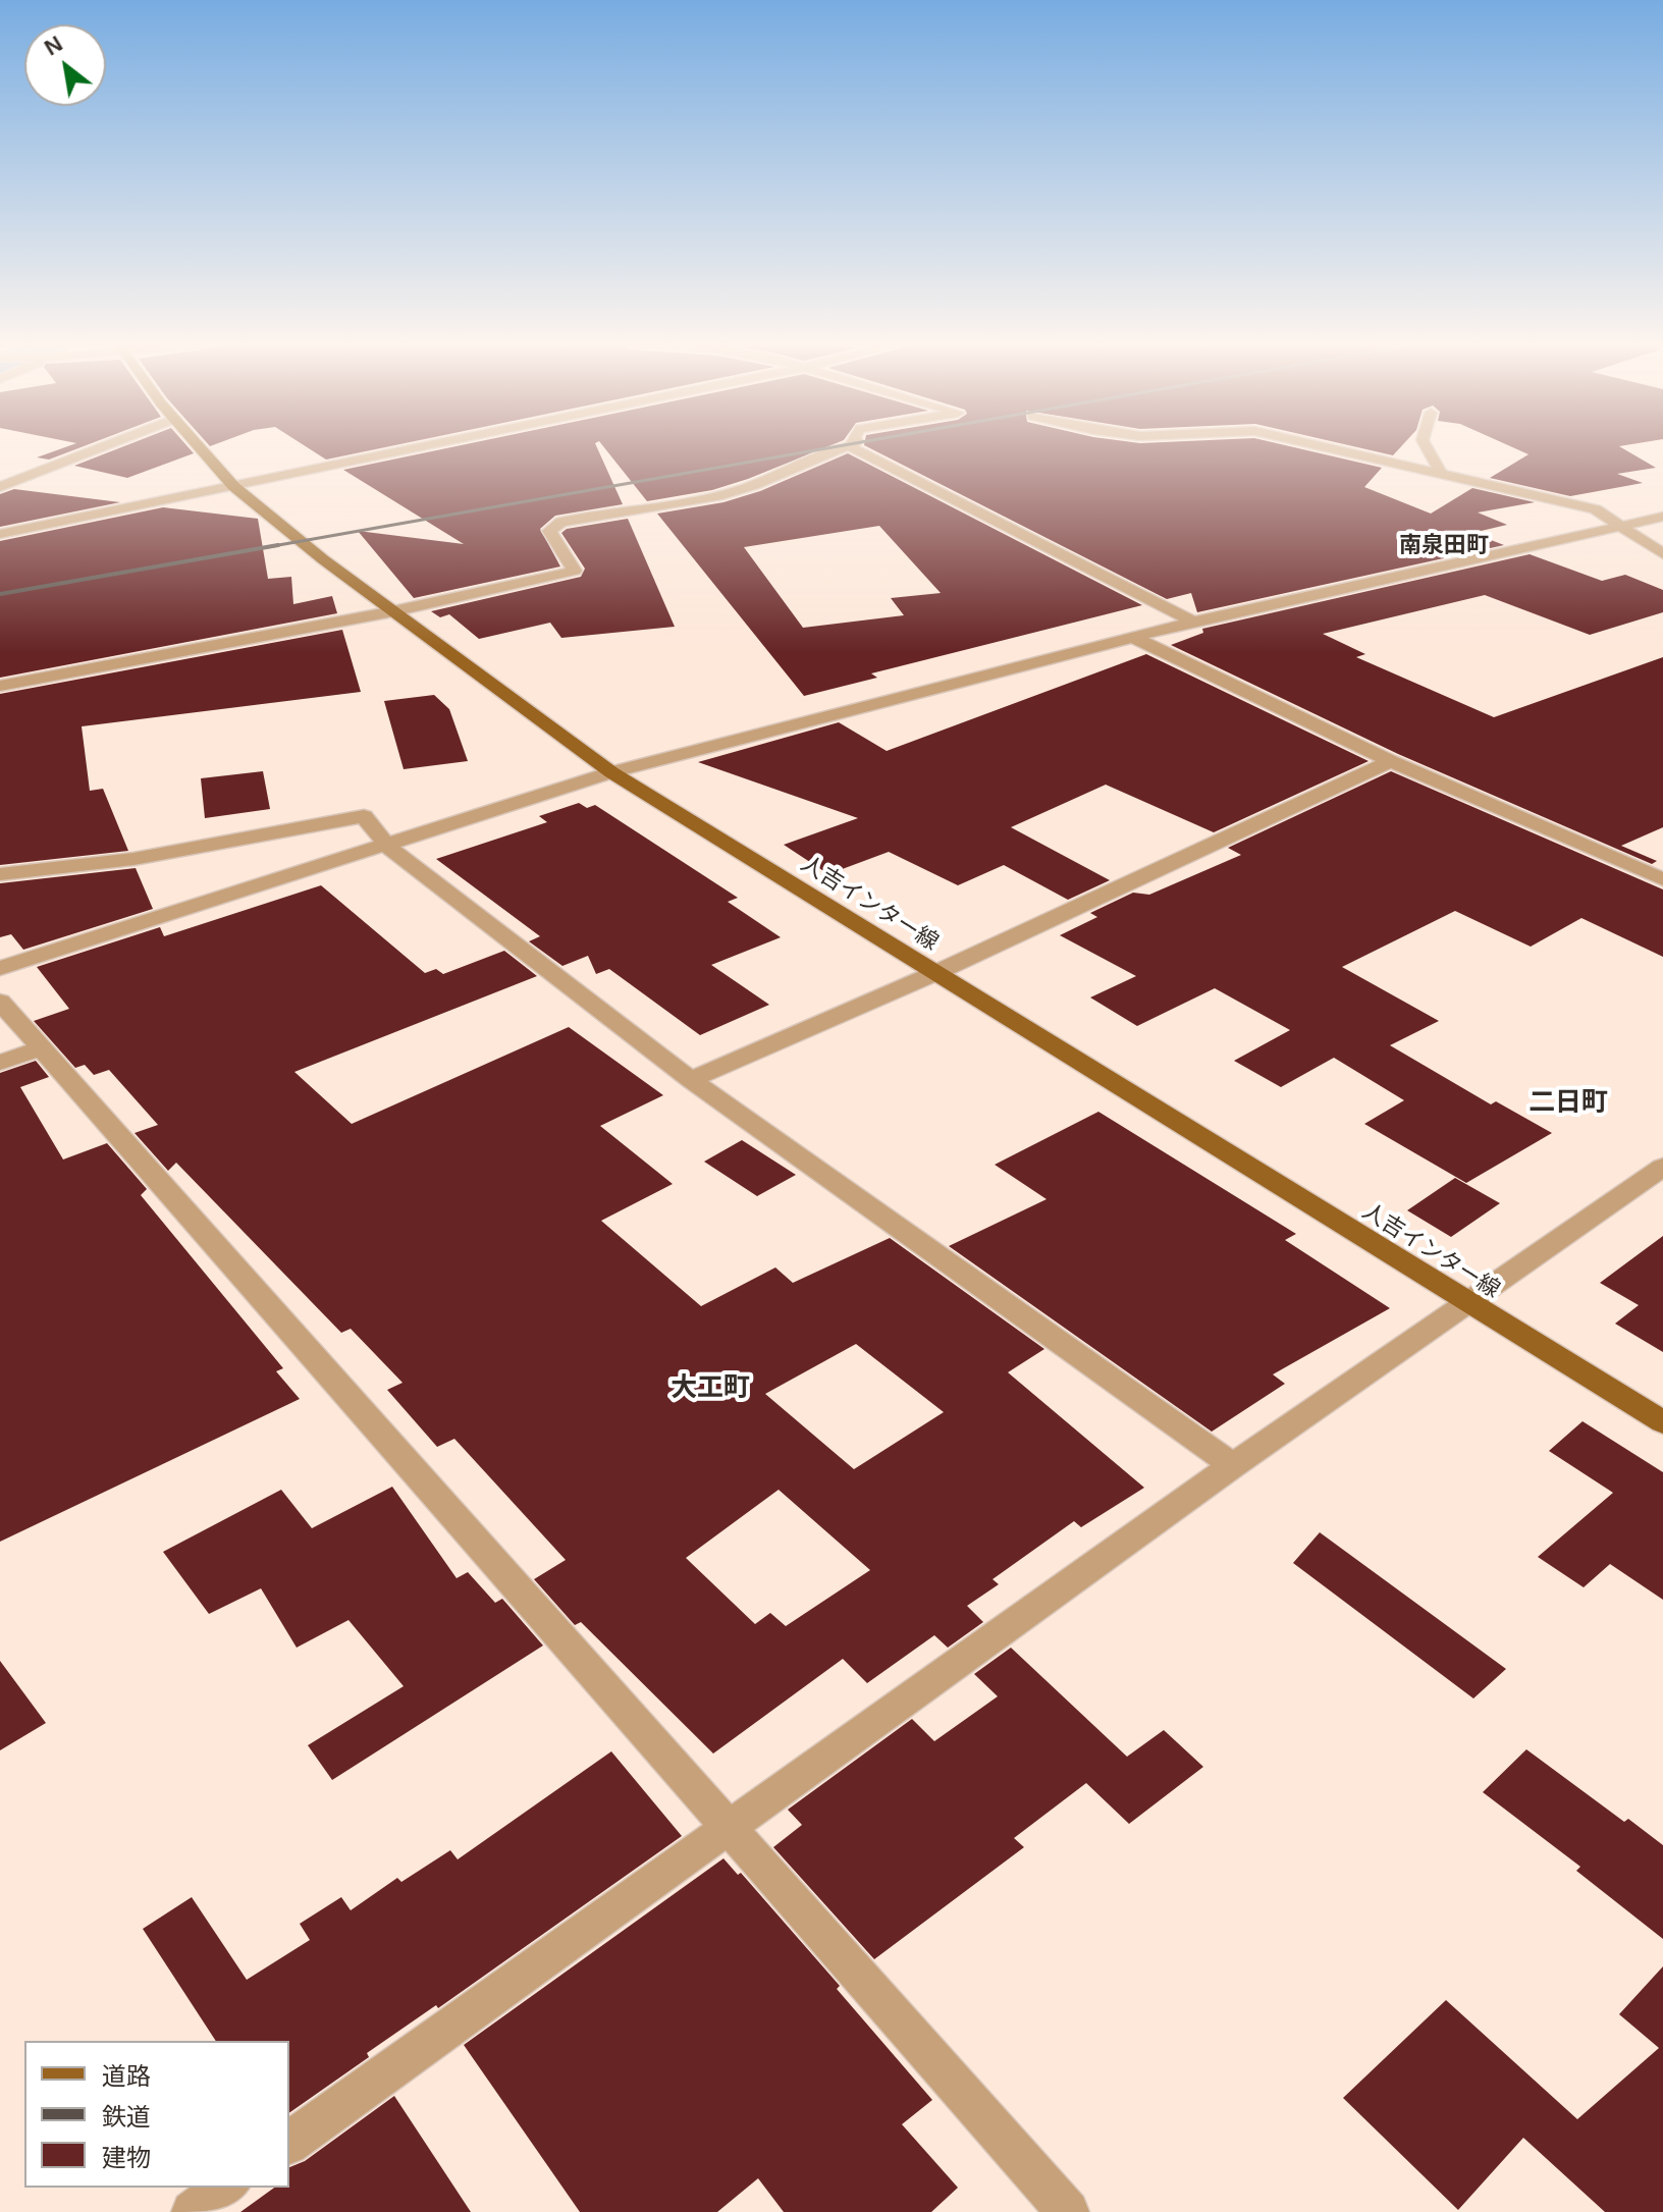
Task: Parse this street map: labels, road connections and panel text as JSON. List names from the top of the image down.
{
  "streets": {
    "main road": ["人吉インター線"]
  },
  "districts": ["南泉田町", "二日町", "大工町"],
  "legend": ["道路", "鉄道", "建物"],
  "north": "top left"
}
